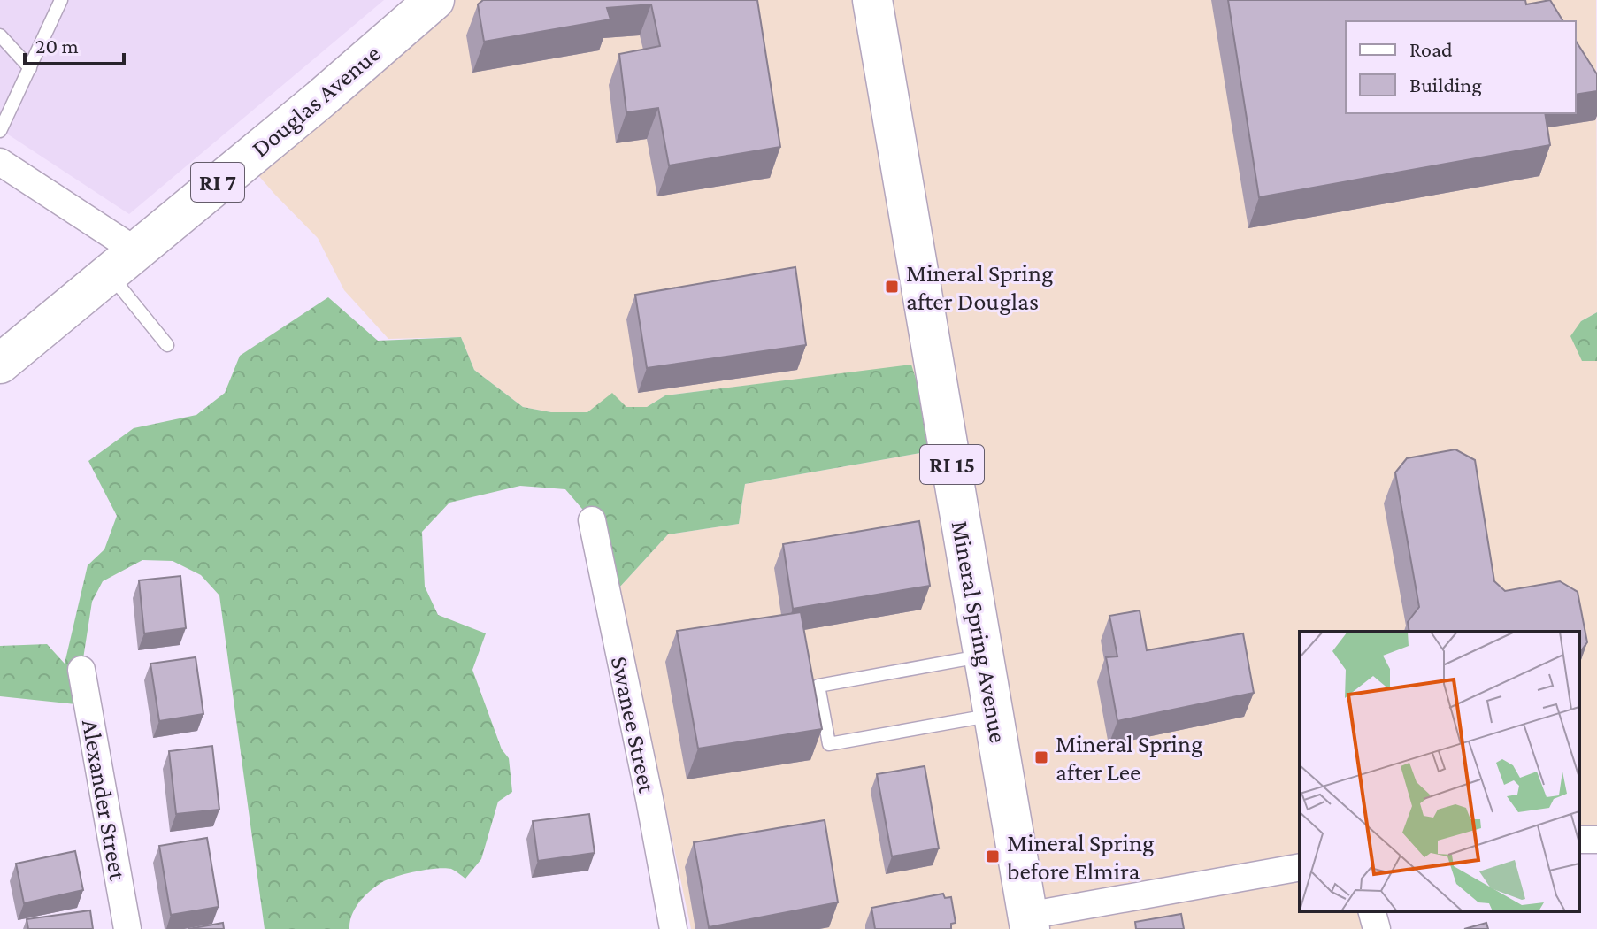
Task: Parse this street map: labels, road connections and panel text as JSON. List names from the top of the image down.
{
  "streets": {
    "main road": [
      "Douglas Avenue",
      "RI 7",
      "RI 15",
      "Mineral Spring Avenue"
    ],
    "street": ["Swanee Street", "Alexander Street"]
  },
  "places": {
    "transit": ["Mineral Spring after Douglas", "Mineral Spring after Lee", "Mineral Spring before Elmira"]
  },
  "legend": ["Road", "Building"],
  "scale_bar": "20 m"
}
